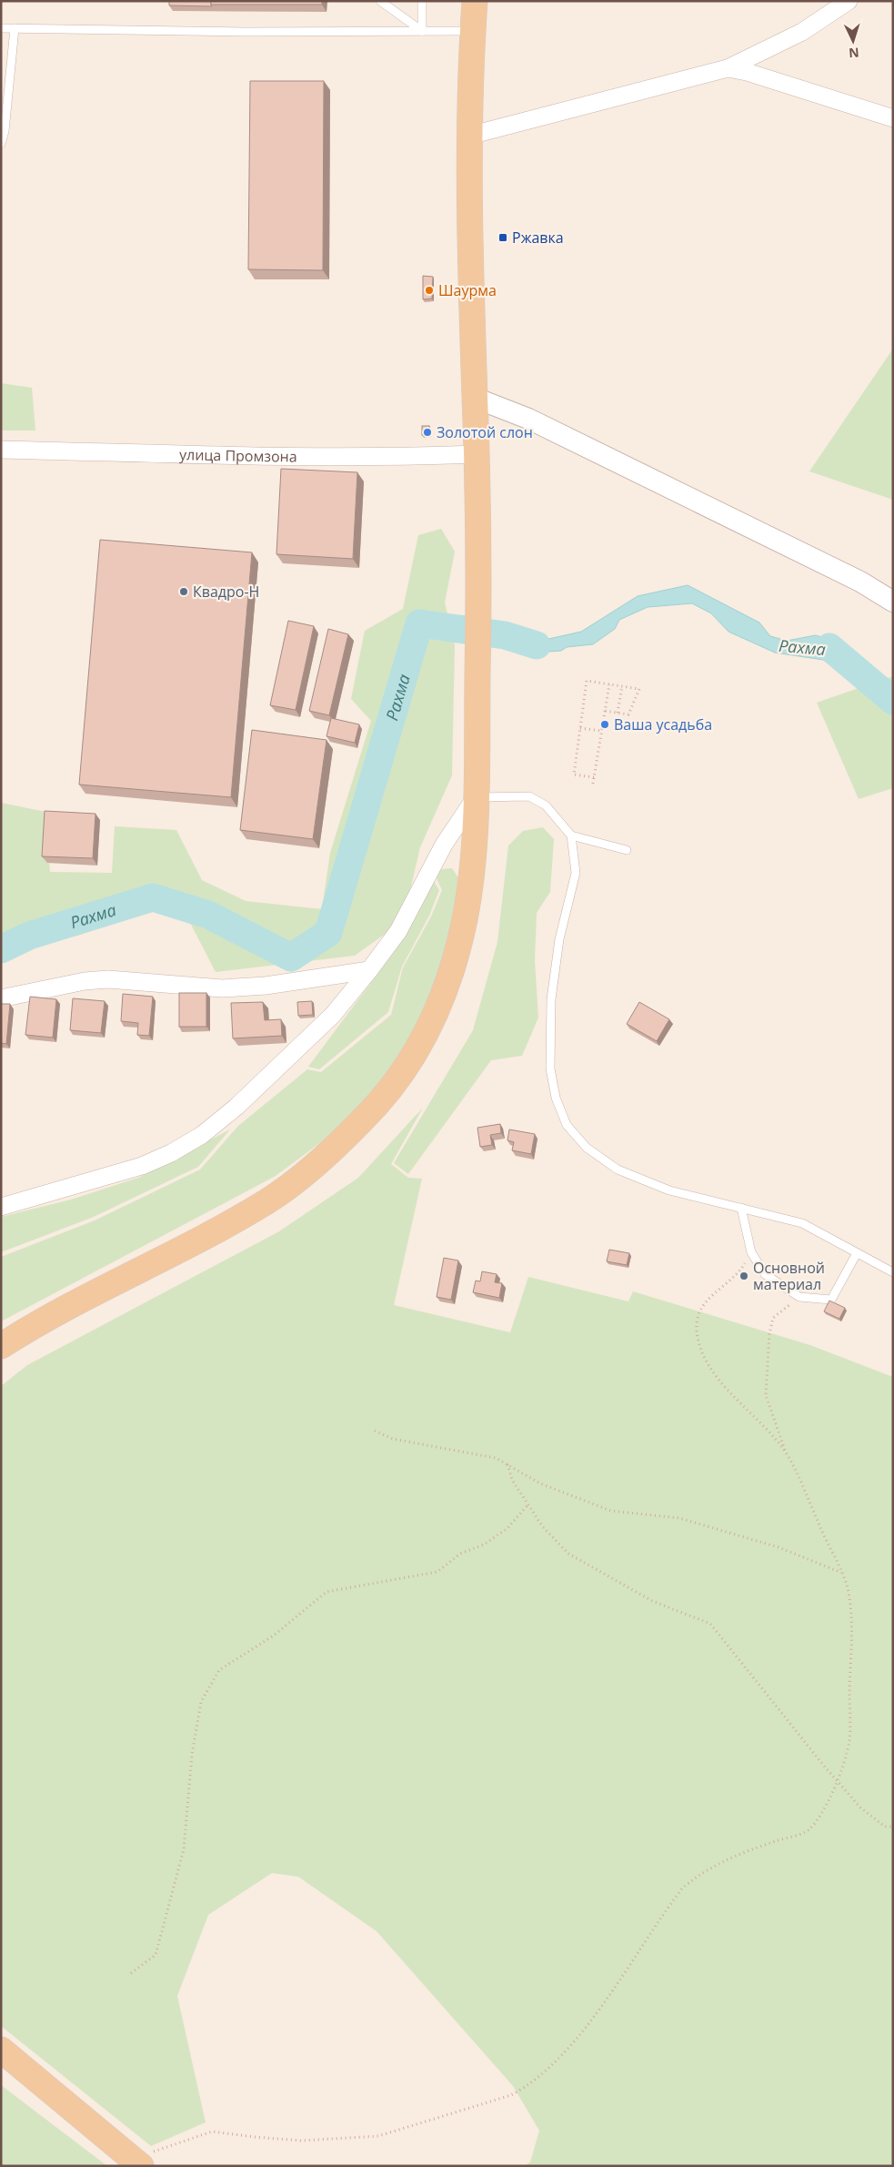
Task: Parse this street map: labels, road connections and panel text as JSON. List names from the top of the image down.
{
  "streets": {
    "street": ["улица Промзона"]
  },
  "water": ["Рахма"],
  "places": {
    "transit": ["Ржавка"],
    "other": [
      "Шаурма",
      "Золотой слон",
      "Квадро-Н",
      "Ваша усадьба",
      "Основной материал"
    ]
  },
  "north": "bottom"
}
